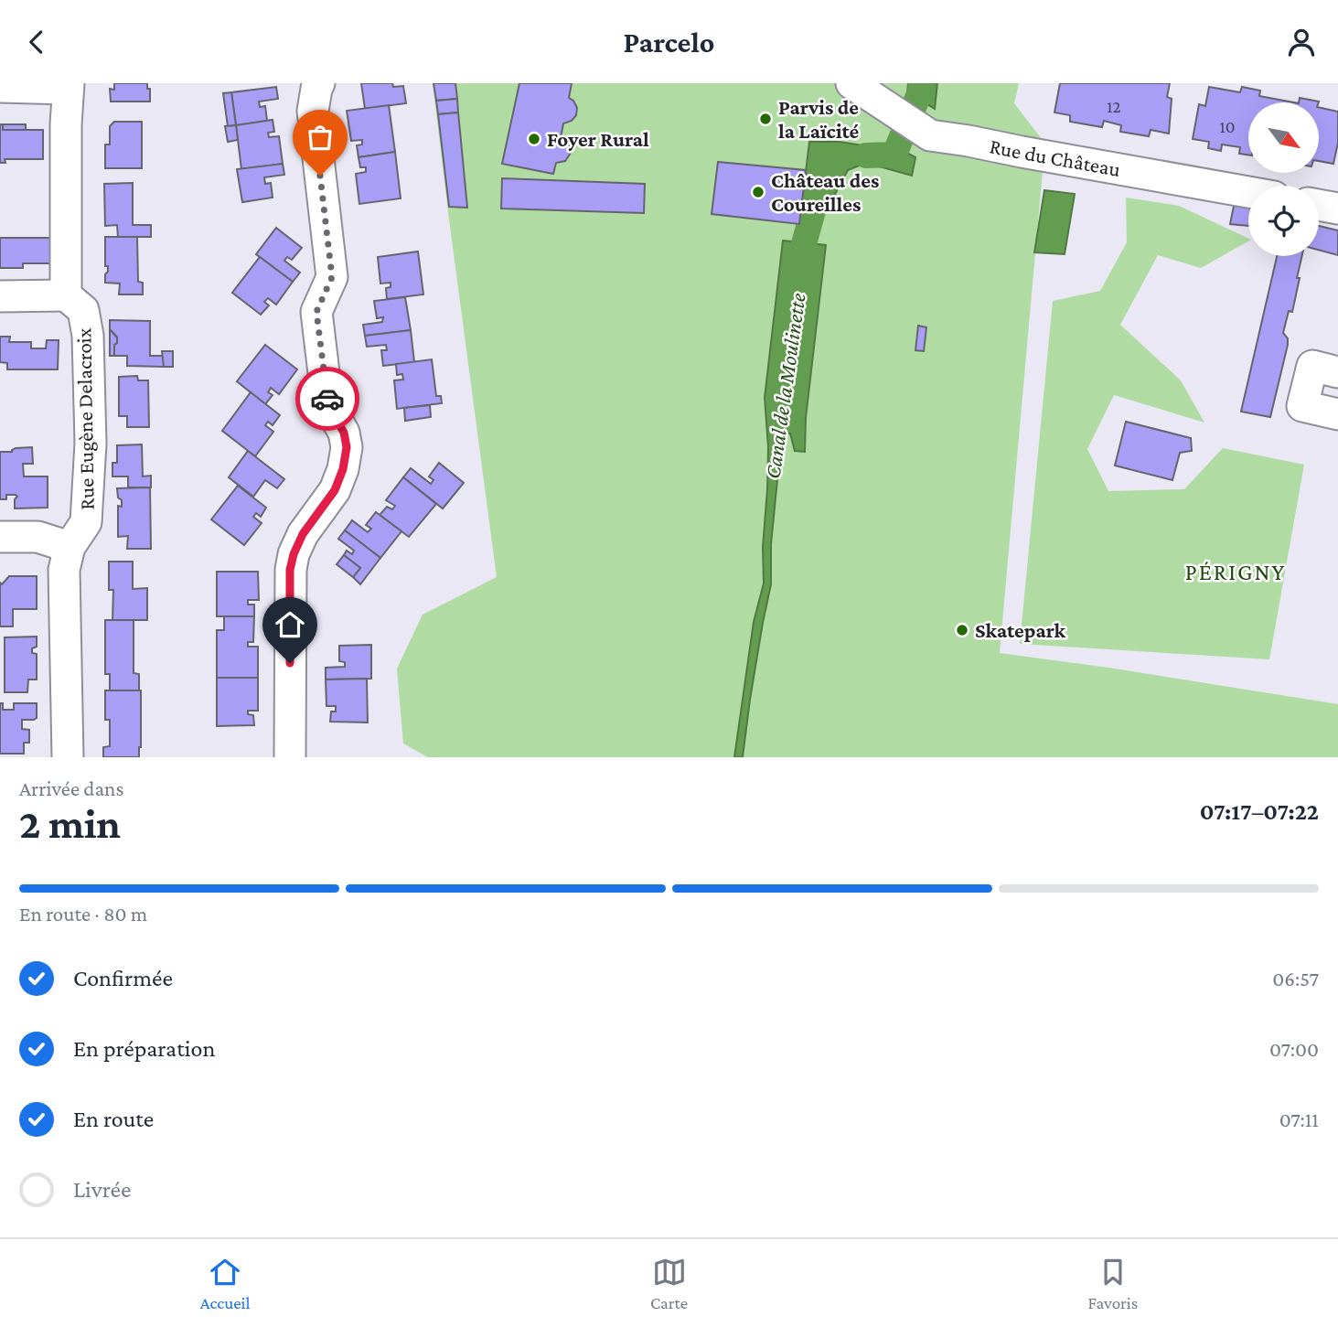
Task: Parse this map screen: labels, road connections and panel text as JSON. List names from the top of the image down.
{
  "streets": {
    "street": ["Rue du Château", "Rue Eugène Delacroix"]
  },
  "districts": ["PÉRIGNY"],
  "water": ["Canal de la Moulinette"],
  "places": [
    "Parvis de la Laïcité",
    "Foyer Rural",
    "Château des Coureilles",
    "Skatepark"
  ],
  "house_numbers": ["12", "10"],
  "north": "bottom right",
  "page": {
    "header": "Parcelo",
    "heading": ["2 min", "Arrivée dans", "07:17–07:22"],
    "bar": "En route · 80 m",
    "list": [
      ["Confirmée", "06:57"],
      ["En préparation", "07:00"],
      ["En route", "07:11"],
      "Livrée"
    ],
    "tabs": ["Accueil", "Carte", "Favoris"]
  }
}
